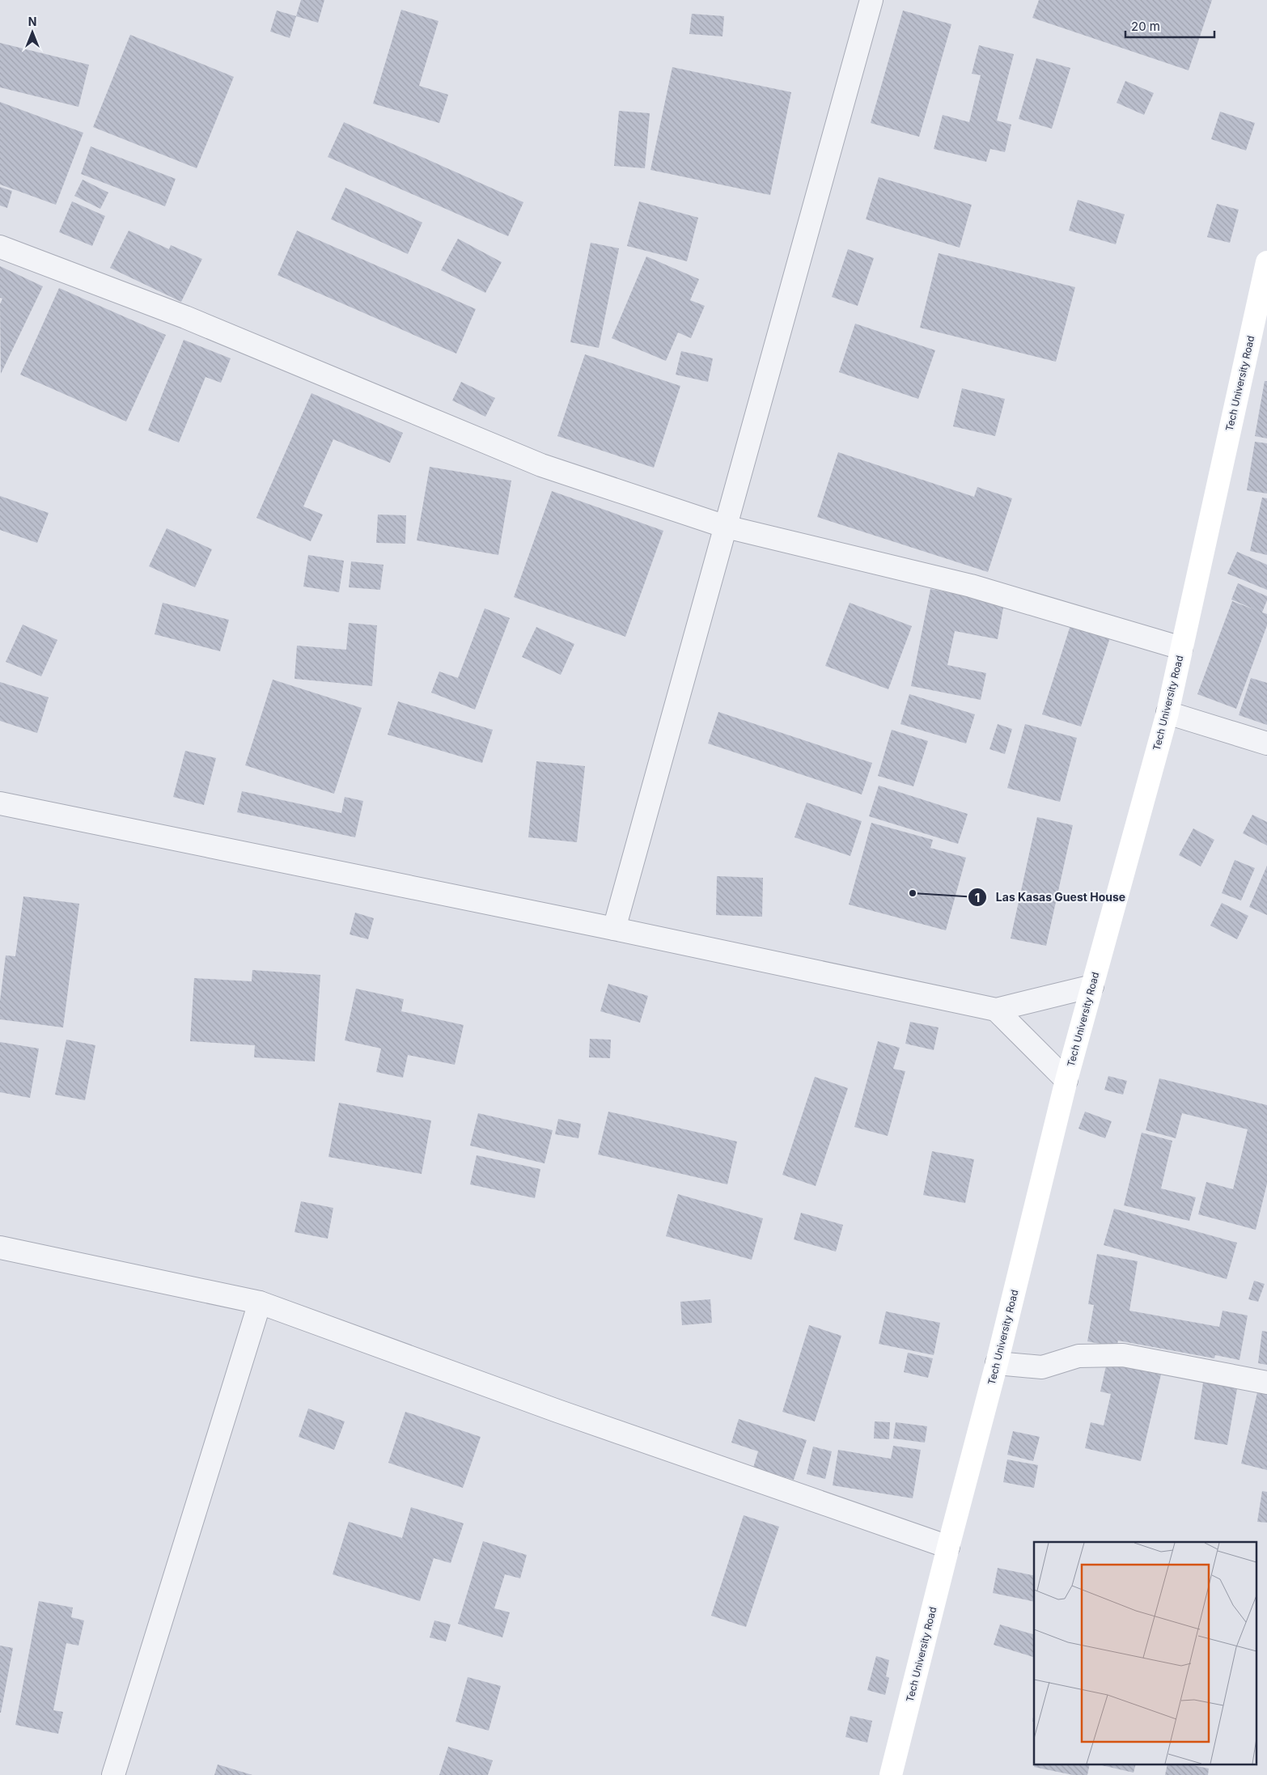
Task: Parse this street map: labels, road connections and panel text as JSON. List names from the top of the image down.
{
  "streets": {
    "street": ["Tech University Road"]
  },
  "places": ["Las Kasas Guest House"],
  "scale_bar": "20 m",
  "north": "top"
}
